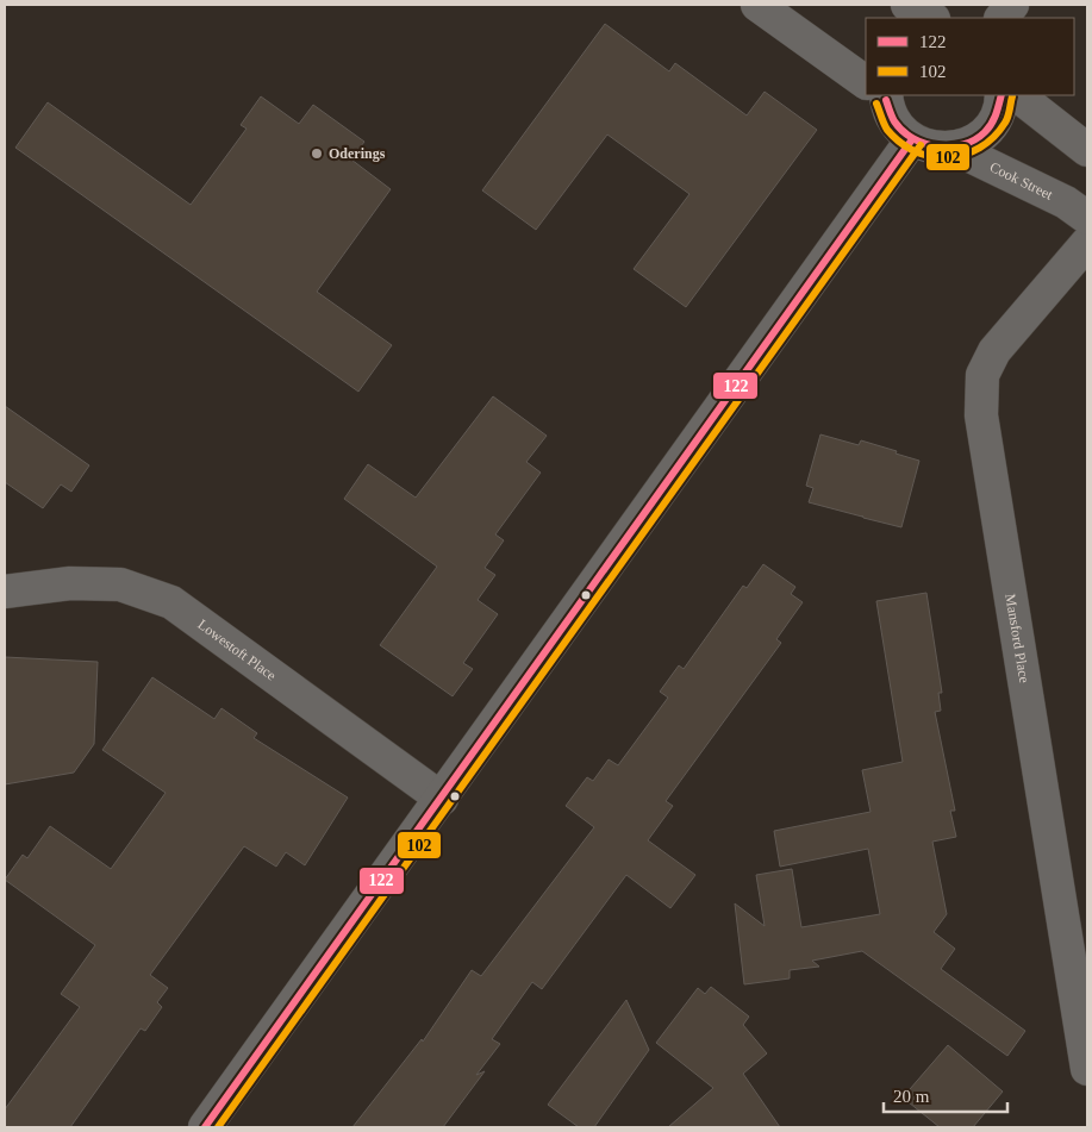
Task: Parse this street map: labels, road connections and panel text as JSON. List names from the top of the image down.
{
  "streets": {
    "street": ["Cook Street", "Mansford Place", "Lowestoft Place"]
  },
  "places": ["Oderings"],
  "lines": ["transit line 122", "transit line 102"],
  "legend": ["122", "102"],
  "scale_bar": "20 m"
}
